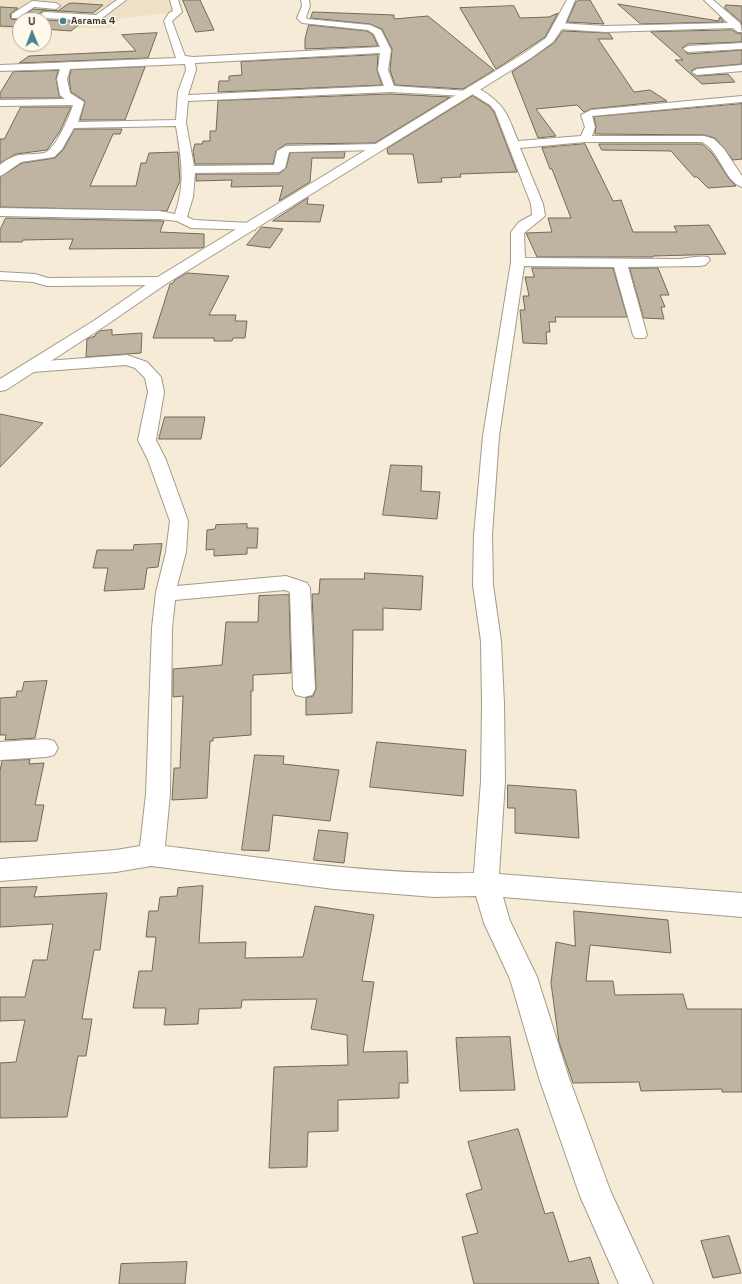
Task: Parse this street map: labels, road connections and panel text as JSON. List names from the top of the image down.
{
  "places": ["Asrama 4"],
  "north": "top"
}
